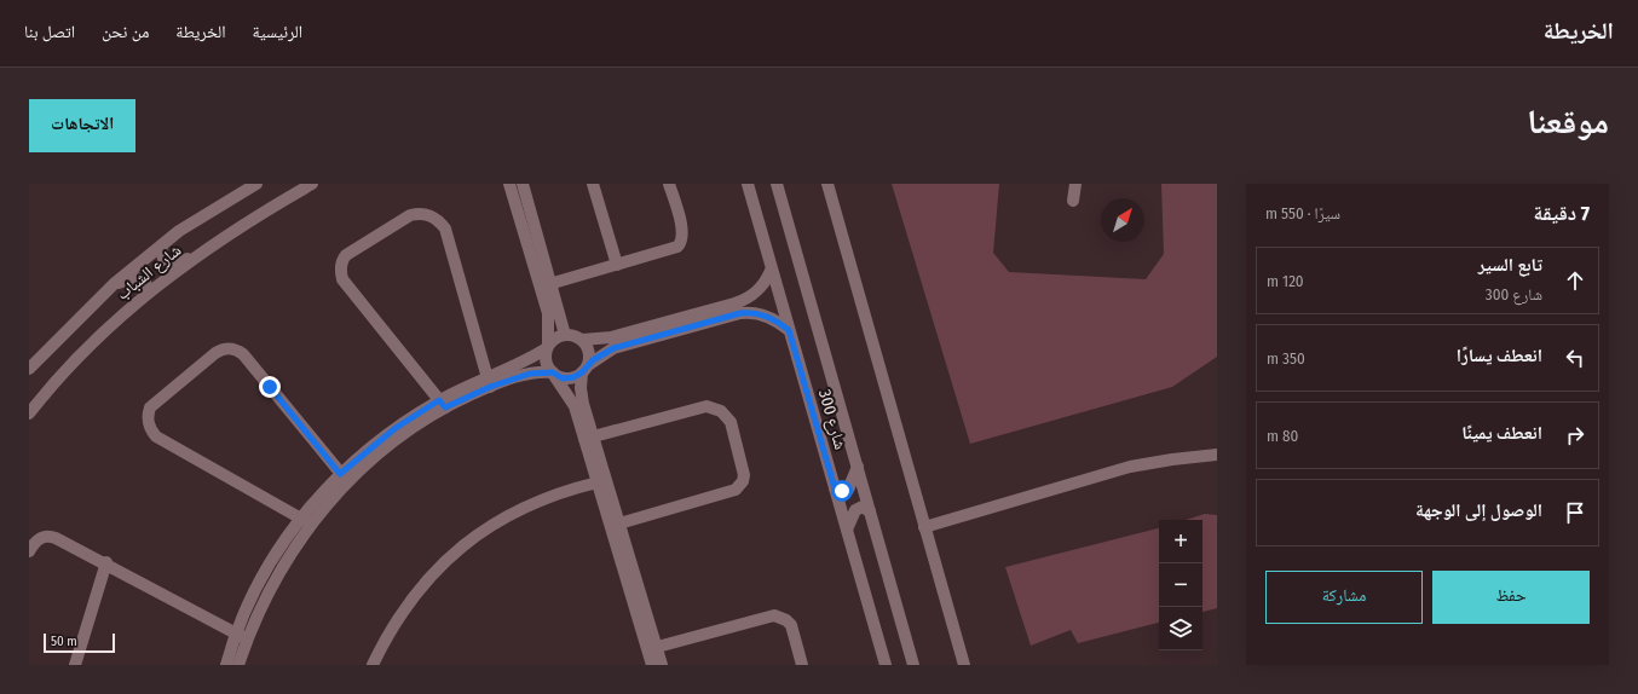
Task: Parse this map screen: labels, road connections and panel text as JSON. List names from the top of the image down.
{
  "streets": {
    "street": ["شارع الشباب", "شارع 300"]
  },
  "scale_bar": "50 m",
  "north": "top right",
  "page": {
    "header": "الخريطة",
    "nav": [
      "الرئيسية",
      "الخريطة",
      "من نحن",
      "اتصل بنا"
    ],
    "title": "موقعنا",
    "buttons": [
      "الاتجاهات",
      ["حفظ", "مشاركة"]
    ],
    "heading": ["7 دقيقة", "سيرًا · 550 m"],
    "list": [
      ["تابع السير", "شارع 300", "120 m"],
      ["انعطف يسارًا", "350 m"],
      ["انعطف يمينًا", "80 m"],
      "الوصول إلى الوجهة"
    ],
    "map_buttons": ["+", "−"],
    "scale": "50 m"
  }
}
